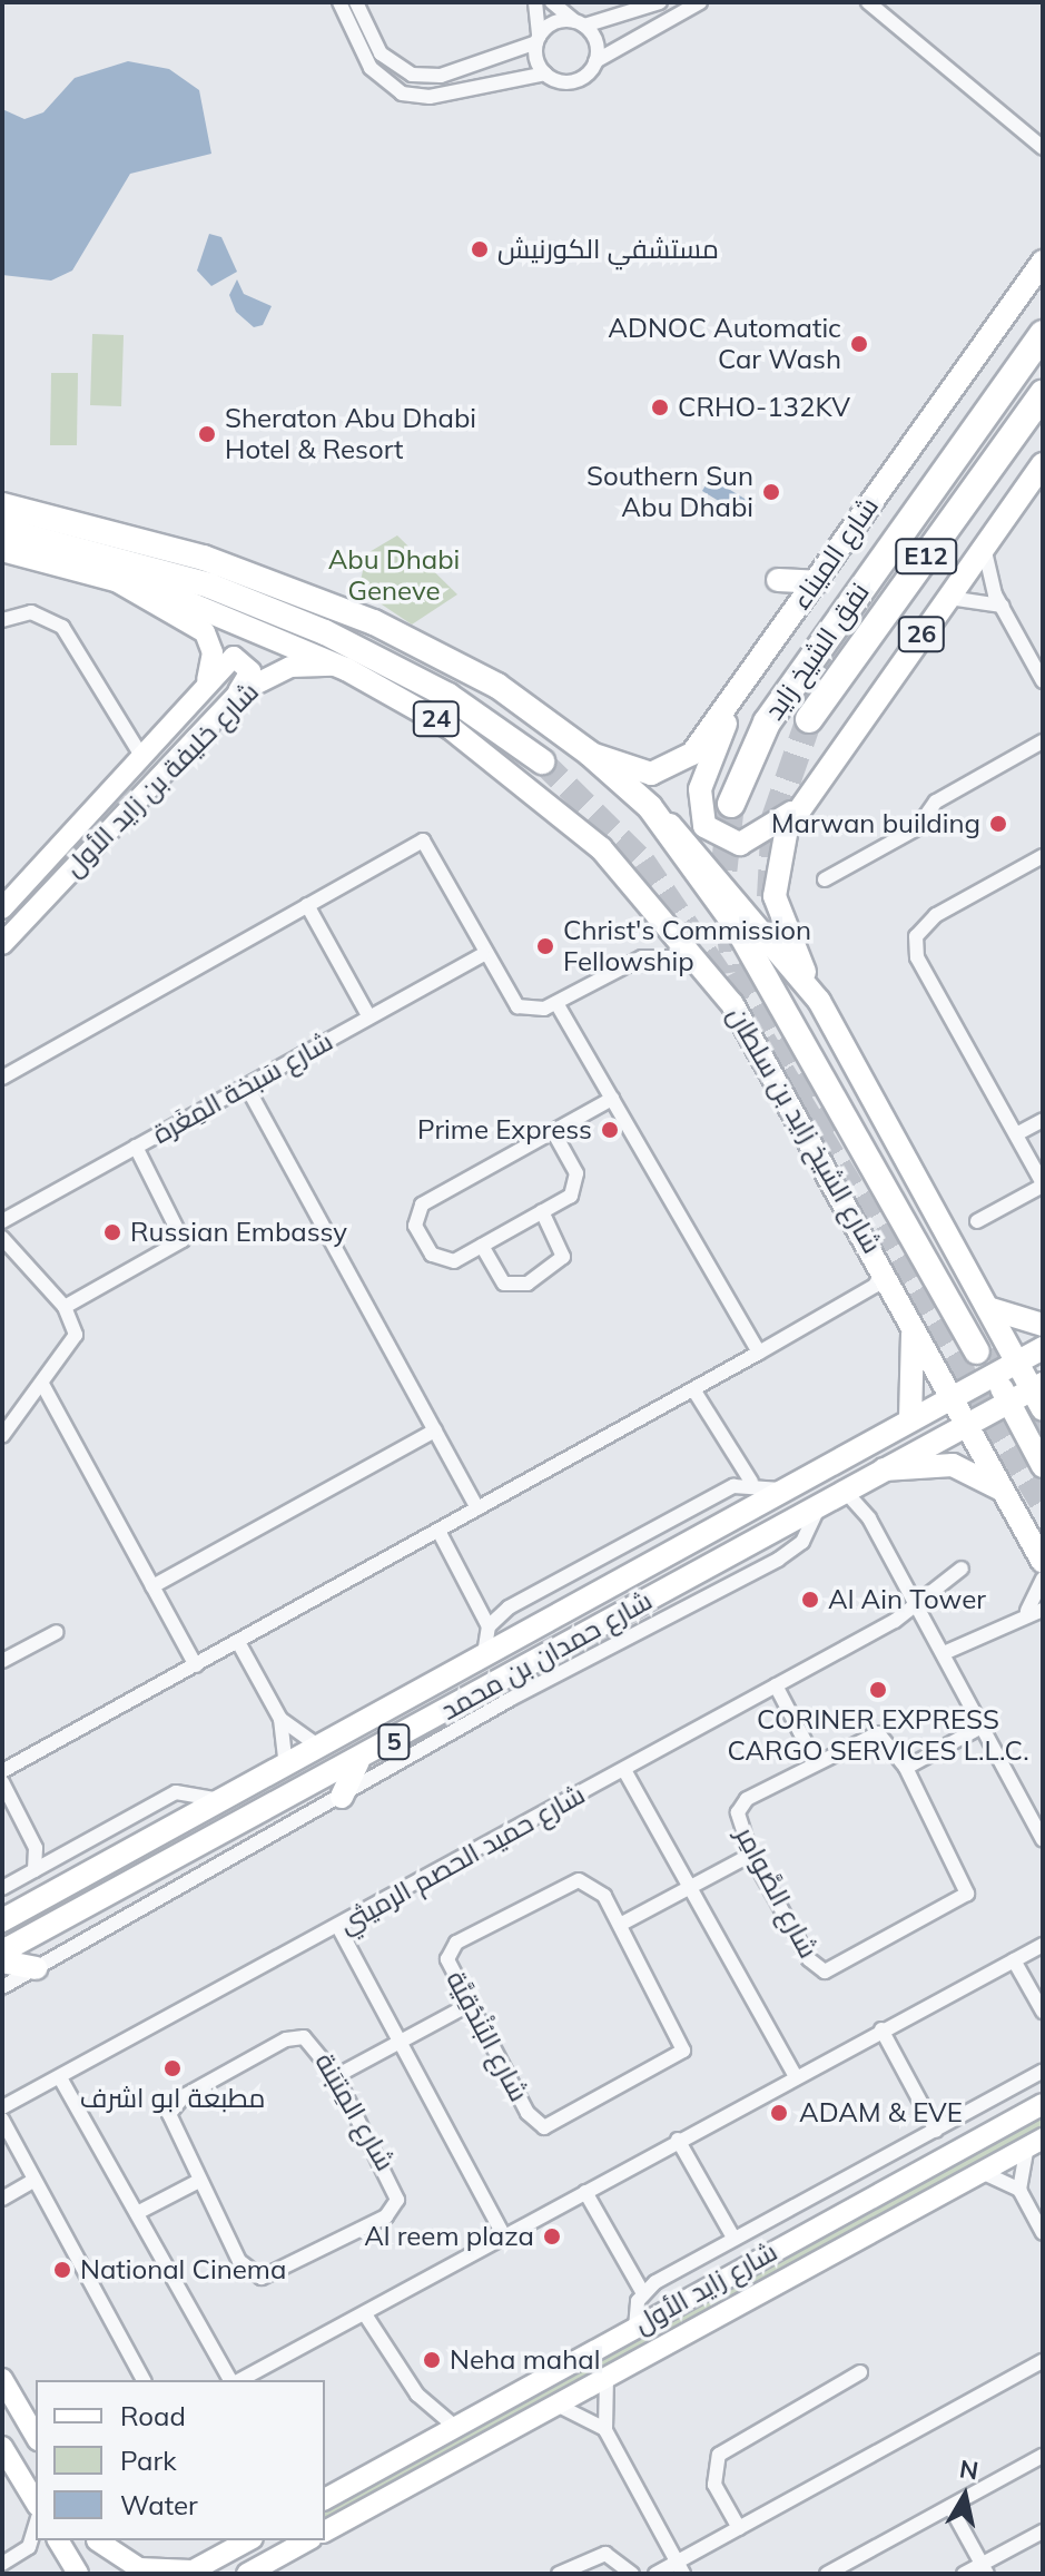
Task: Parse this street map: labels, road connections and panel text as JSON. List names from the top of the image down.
{
  "streets": {
    "highway": ["E12", "نفق الشيخ زايد", "24"],
    "main road": [
      "شارع الميناء",
      "26",
      "شارع خليفة بن زايد الأول",
      "شارع الشيخ زايد بن سلطان",
      "شارع حمدان بن محمد",
      "5",
      "شارع زايد الأول"
    ],
    "street": [
      "شارع سَبخة المِغَرة",
      "شارع حميد الحصم الرميثي",
      "شارع الصَّوامِر",
      "شارع البُنْدُقِيَّة",
      "شارع المِتبَنة"
    ]
  },
  "crossings": [
    ["شارع الميناء", "24"],
    ["26", "24"],
    ["24", "شارع حمدان بن محمد"],
    ["شارع خليفة بن زايد الأول", "شارع الشيخ زايد بن سلطان"],
    ["شارع الشيخ زايد بن سلطان", "شارع حمدان بن محمد"]
  ],
  "parks": ["Abu Dhabi Geneve"],
  "places": [
    "مستشفي الكورنيش",
    "ADNOC Automatic Car Wash",
    "CRHO-132KV",
    "Sheraton Abu Dhabi Hotel & Resort",
    "Southern Sun Abu Dhabi",
    "Marwan building",
    "Christ's Commission Fellowship",
    "Prime Express",
    "Russian Embassy",
    "Al Ain Tower",
    "CORINER EXPRESS CARGO SERVICES L.L.C.",
    "مطبعة ابو اشرف",
    "ADAM & EVE",
    "Al reem plaza",
    "National Cinema",
    "Neha mahal"
  ],
  "legend": ["Road", "Park", "Water"],
  "north": "top"
}
